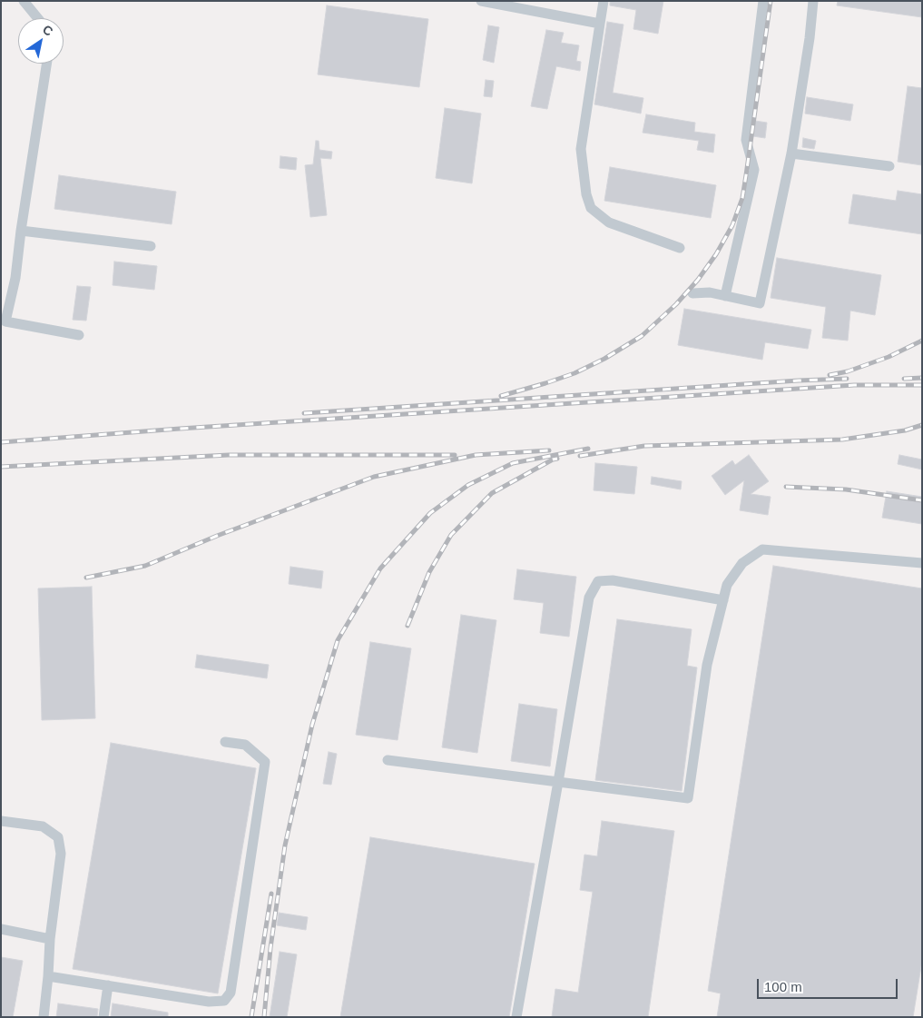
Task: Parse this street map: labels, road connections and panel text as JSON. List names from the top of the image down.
{
  "scale_bar": "100 m",
  "north": "top right"
}
